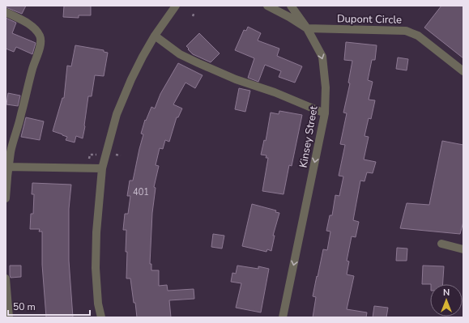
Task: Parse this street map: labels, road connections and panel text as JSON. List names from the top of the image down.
{
  "streets": {
    "street": ["Dupont Circle", "Kinsey Street"]
  },
  "crossings": [
    ["Dupont Circle", "Kinsey Street"]
  ],
  "one_way": ["Kinsey Street"],
  "house_numbers": ["401"],
  "scale_bar": "50 m",
  "north": "top"
}
